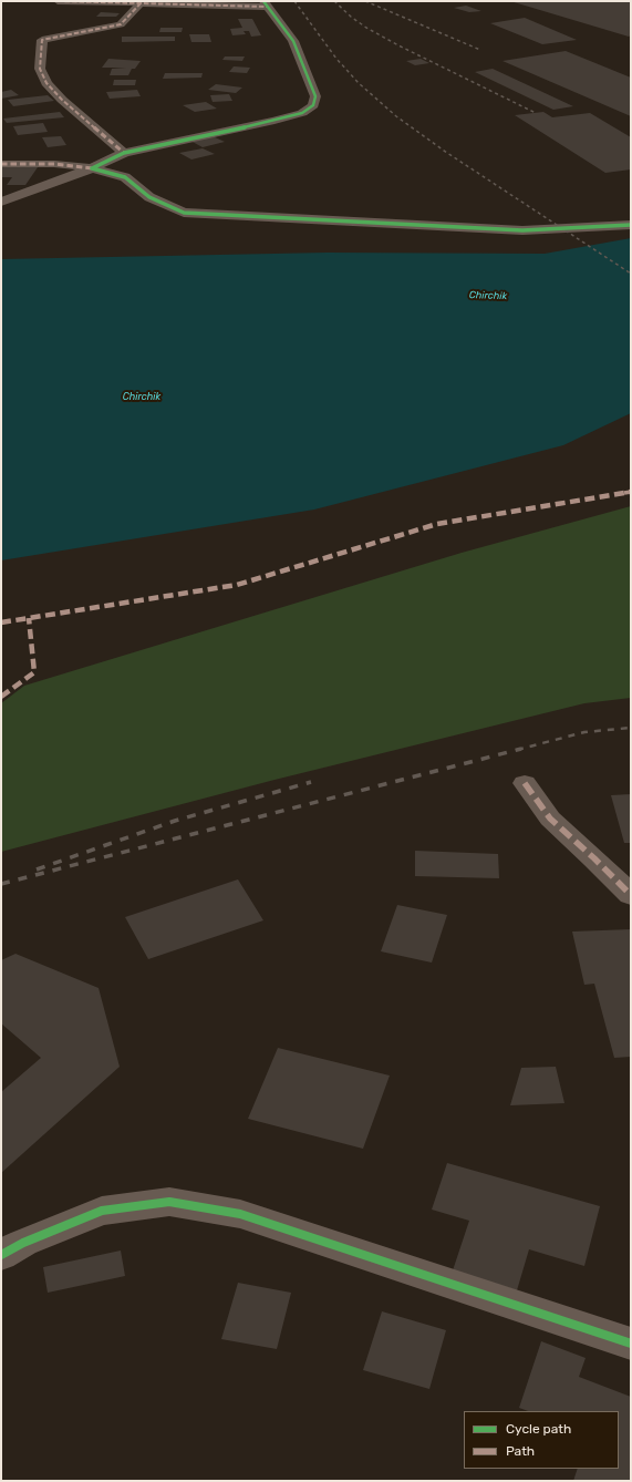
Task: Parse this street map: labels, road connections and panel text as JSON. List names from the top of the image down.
{
  "water": ["Chirchik"],
  "legend": ["Cycle path", "Path"]
}
